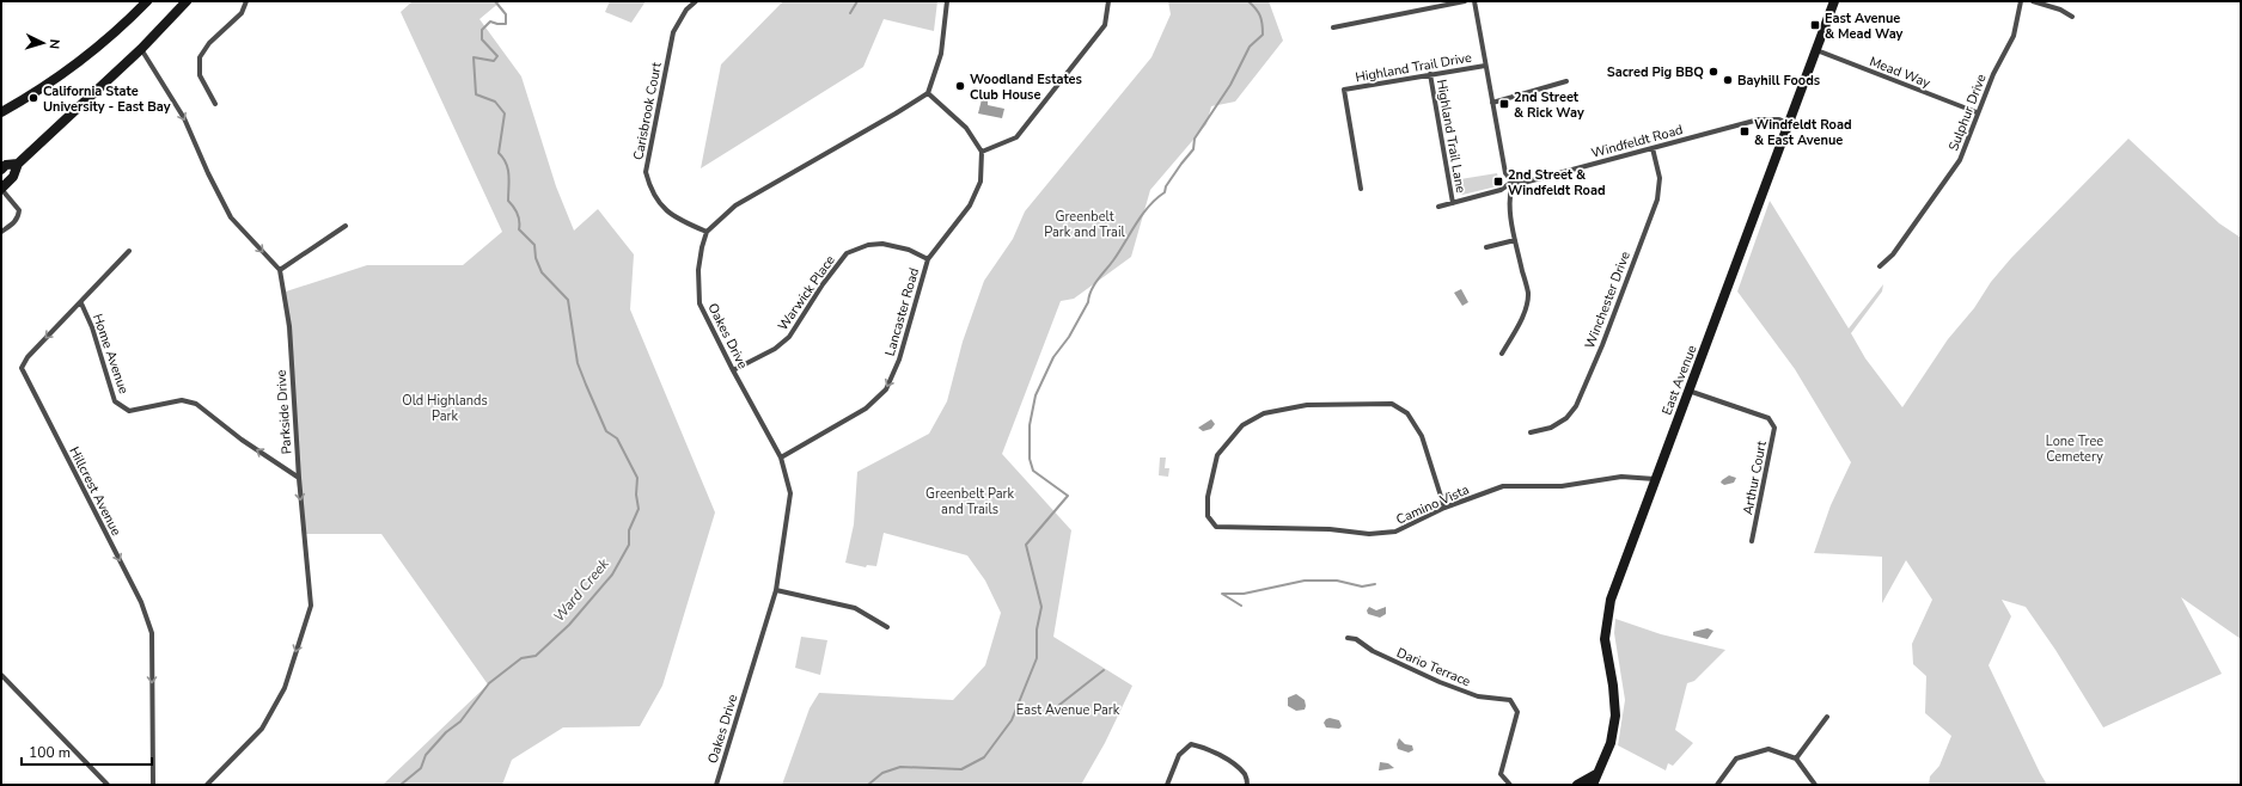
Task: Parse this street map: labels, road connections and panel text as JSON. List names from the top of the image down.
{
  "streets": {
    "street": [
      "Highland Trail Drive",
      "Mead Way",
      "Carisbrook Court",
      "Sulphur Drive",
      "Highland Trail Lane",
      "Windfeldt Road",
      "Warwick Place",
      "Winchester Drive",
      "Lancaster Road",
      "Oakes Drive",
      "Home Avenue",
      "East Avenue",
      "Parkside Drive",
      "Arthur Court",
      "Hillcrest Avenue",
      "Camino Vista",
      "Dario Terrace"
    ]
  },
  "crossings": [
    ["Highland Trail Drive", "Highland Trail Lane"],
    ["Mead Way", "Sulphur Drive"],
    ["Mead Way", "East Avenue"],
    ["Carisbrook Court", "Oakes Drive"],
    ["Highland Trail Lane", "Windfeldt Road"],
    ["Windfeldt Road", "Winchester Drive"],
    ["Windfeldt Road", "East Avenue"],
    ["Warwick Place", "Lancaster Road"],
    ["Warwick Place", "Oakes Drive"],
    ["Lancaster Road", "Oakes Drive"],
    ["Home Avenue", "Parkside Drive"],
    ["Home Avenue", "Hillcrest Avenue"],
    ["East Avenue", "Arthur Court"],
    ["East Avenue", "Camino Vista"]
  ],
  "one_way": [
    "Lancaster Road",
    "Home Avenue",
    "Parkside Drive",
    "Hillcrest Avenue"
  ],
  "water": ["Ward Creek"],
  "parks": [
    "Greenbelt Park and Trail",
    "Old Highlands Park",
    "Lone Tree Cemetery",
    "Greenbelt Park and Trails",
    "East Avenue Park"
  ],
  "places": {
    "transit": [
      "East Avenue & Mead Way",
      "2nd Street & Rick Way",
      "Windfeldt Road & East Avenue",
      "2nd Street & Windfeldt Road"
    ],
    "other": [
      "Sacred Pig BBQ",
      "Bayhill Foods",
      "Woodland Estates Club House",
      "California State University - East Bay"
    ]
  },
  "scale_bar": "100 m",
  "north": "right"
}
